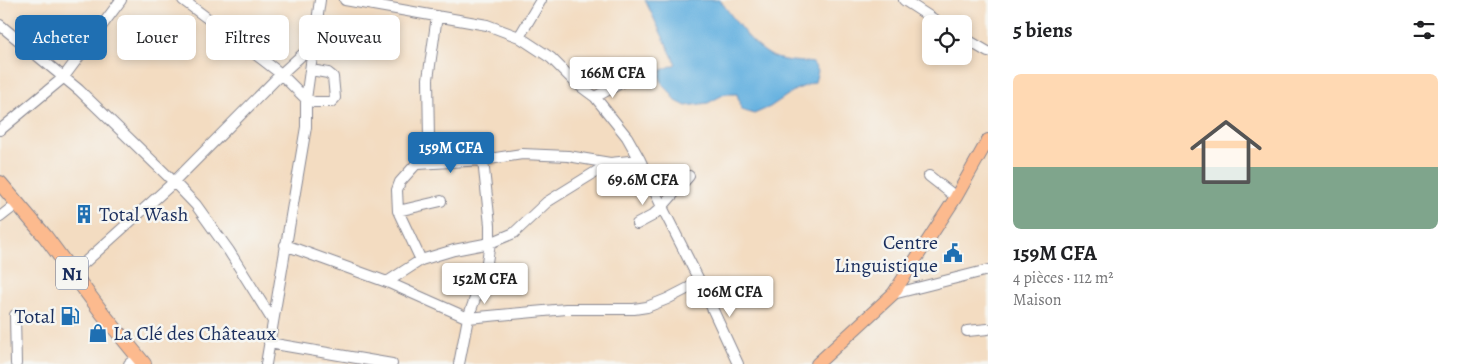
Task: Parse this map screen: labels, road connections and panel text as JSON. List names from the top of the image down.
{
  "streets": {
    "highway": ["N1"]
  },
  "places": {
    "building": ["Total Wash"],
    "public building": ["Centre Linguistique"],
    "fuel station": ["Total"],
    "shop": ["La Clé des Châteaux"]
  },
  "page": {
    "heading": "5 biens",
    "chip": [
      "Acheter",
      "Louer",
      "Filtres",
      "Nouveau"
    ],
    "price": [
      "166M CFA",
      "159M CFA",
      "69.6M CFA",
      "152M CFA",
      "106M CFA"
    ],
    "list": [
      {
        "name": "159M CFA",
        "note": "4 pièces · 112 m² · Maison"
      }
    ]
  }
}
